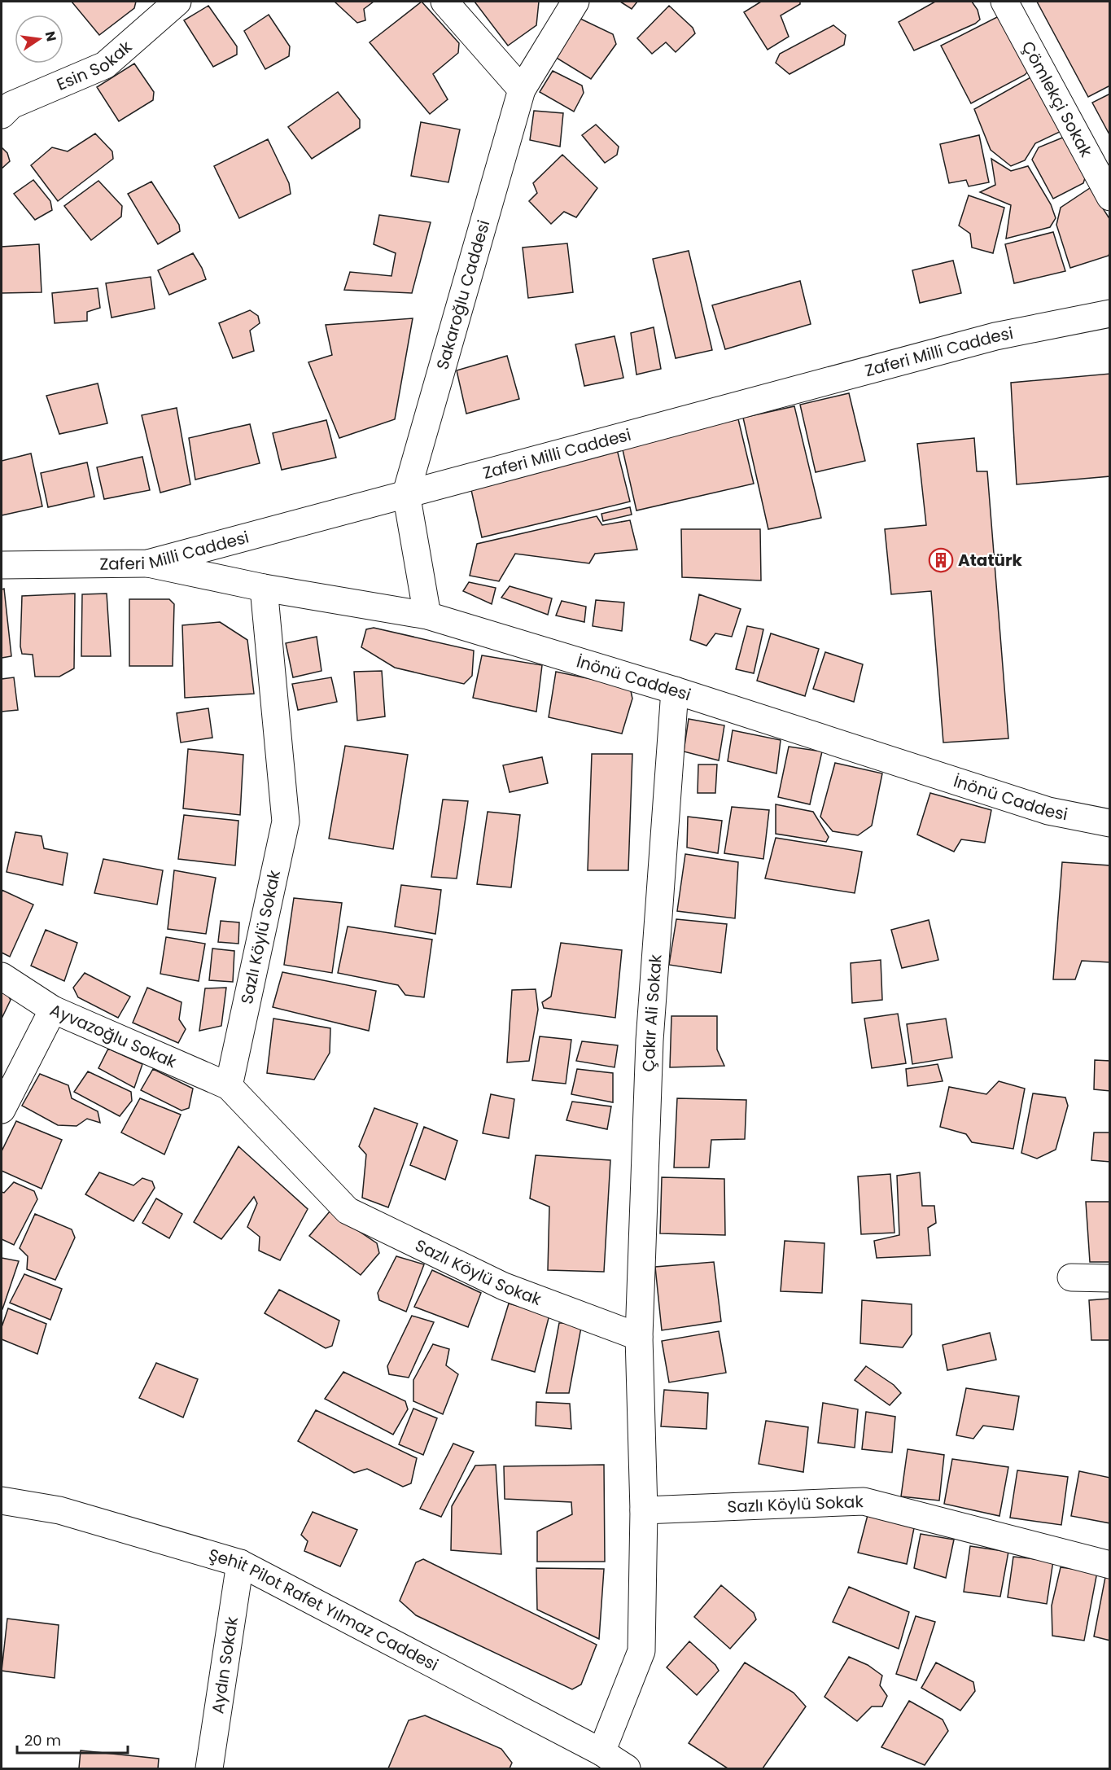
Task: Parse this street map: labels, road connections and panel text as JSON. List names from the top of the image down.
{
  "streets": {
    "street": [
      "Esin Sokak",
      "Çömlekçi Sokak",
      "Sakaroğlu Caddesi",
      "Zaferi Milli Caddesi",
      "İnönü Caddesi",
      "Sazlı Köylü Sokak",
      "Çakır Ali Sokak",
      "Ayvazoğlu Sokak",
      "Şehit Pilot Rafet Yılmaz Caddesi",
      "Aydın Sokak"
    ]
  },
  "crossings": [
    ["Sakaroğlu Caddesi", "Zaferi Milli Caddesi"],
    ["Sakaroğlu Caddesi", "İnönü Caddesi"],
    ["Zaferi Milli Caddesi", "İnönü Caddesi"],
    ["İnönü Caddesi", "Sazlı Köylü Sokak"],
    ["İnönü Caddesi", "Çakır Ali Sokak"],
    ["Sazlı Köylü Sokak", "Çakır Ali Sokak"],
    ["Sazlı Köylü Sokak", "Ayvazoğlu Sokak"],
    ["Şehit Pilot Rafet Yılmaz Caddesi", "Aydın Sokak"]
  ],
  "places": {
    "building": ["Atatürk"]
  },
  "scale_bar": "20 m",
  "north": "right"
}
